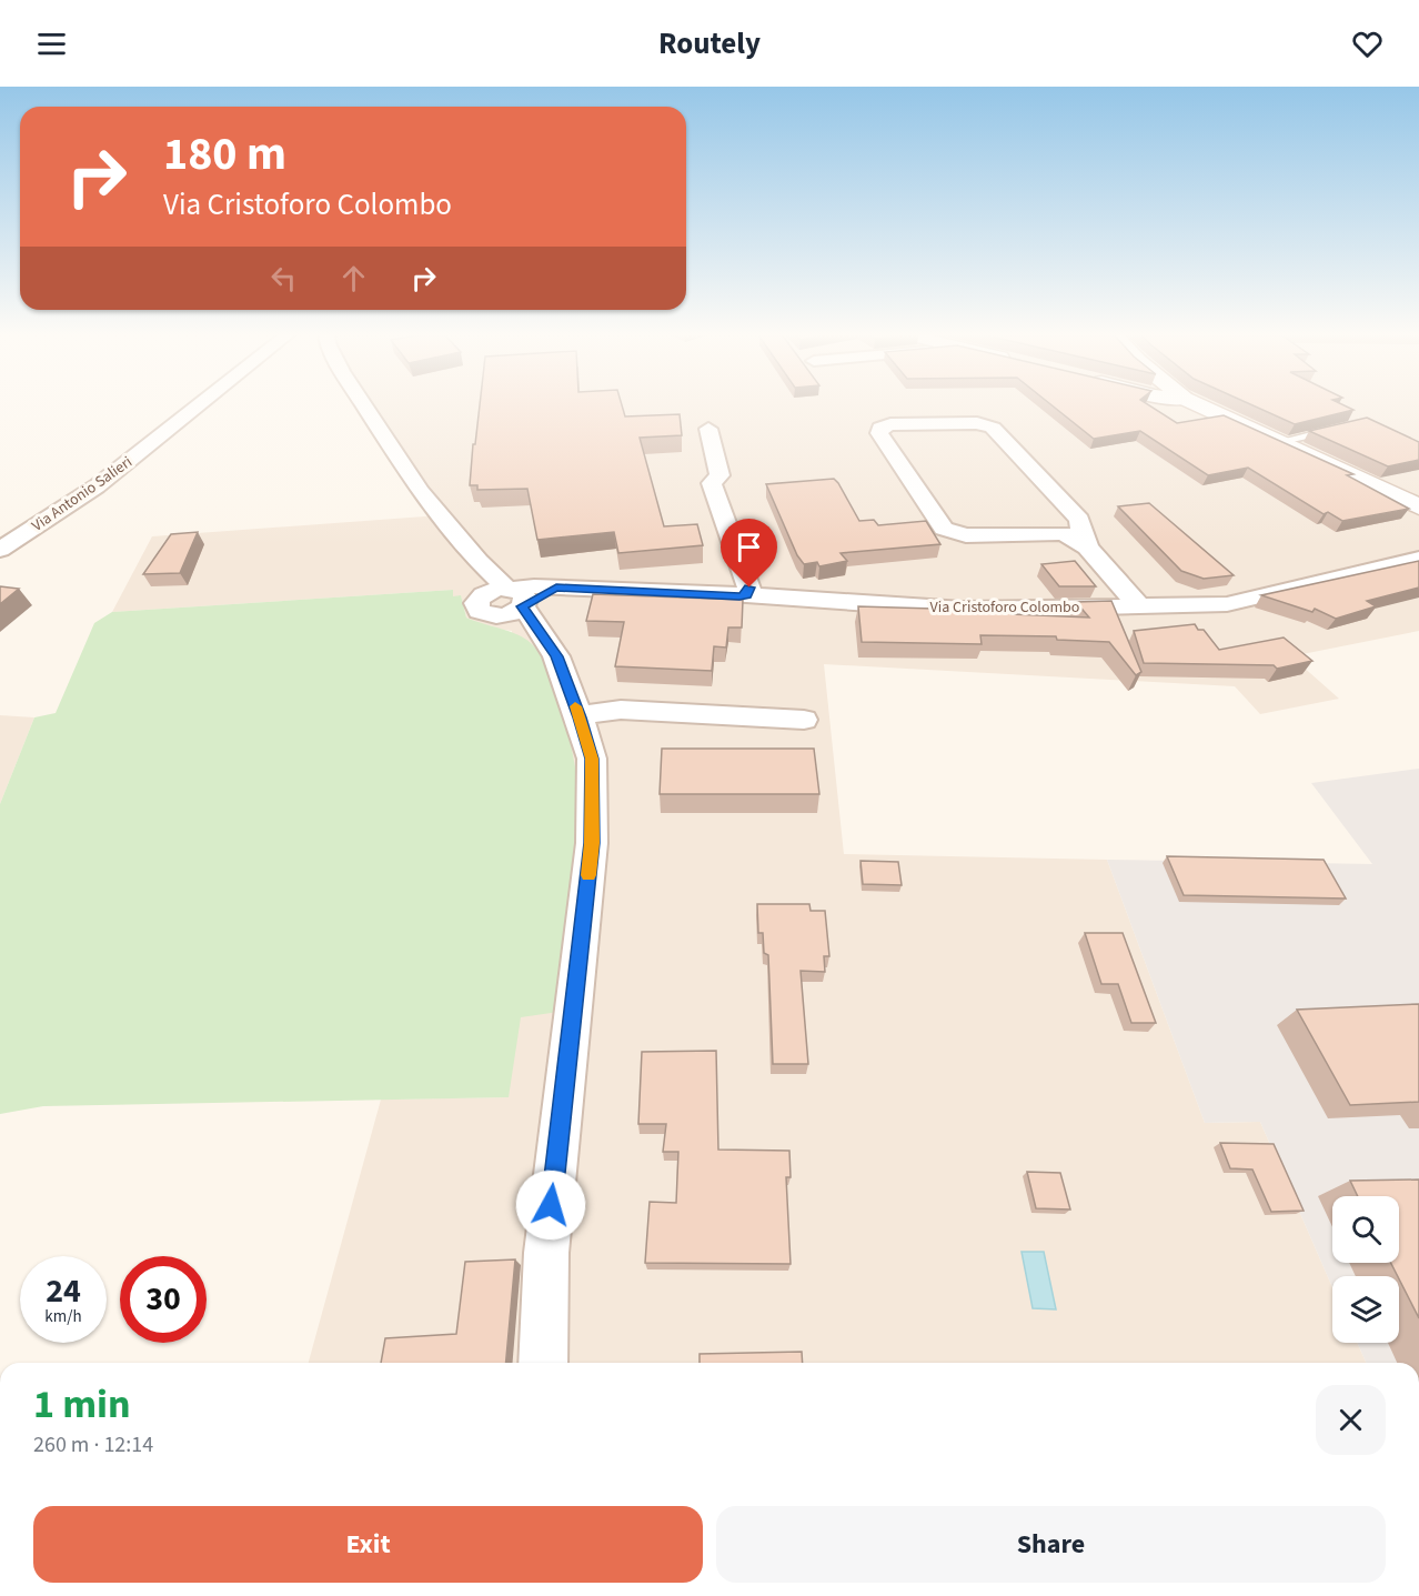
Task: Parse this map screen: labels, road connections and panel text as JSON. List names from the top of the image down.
{
  "streets": {
    "street": ["Via Antonio Salieri", "Via Cristoforo Colombo"]
  },
  "page": {
    "header": "Routely",
    "turn": ["180 m", "Via Cristoforo Colombo"],
    "speed": "24 km/h",
    "limit": "30",
    "heading": ["1 min", "260 m · 12:14"],
    "buttons": ["Exit", "Share"]
  }
}
